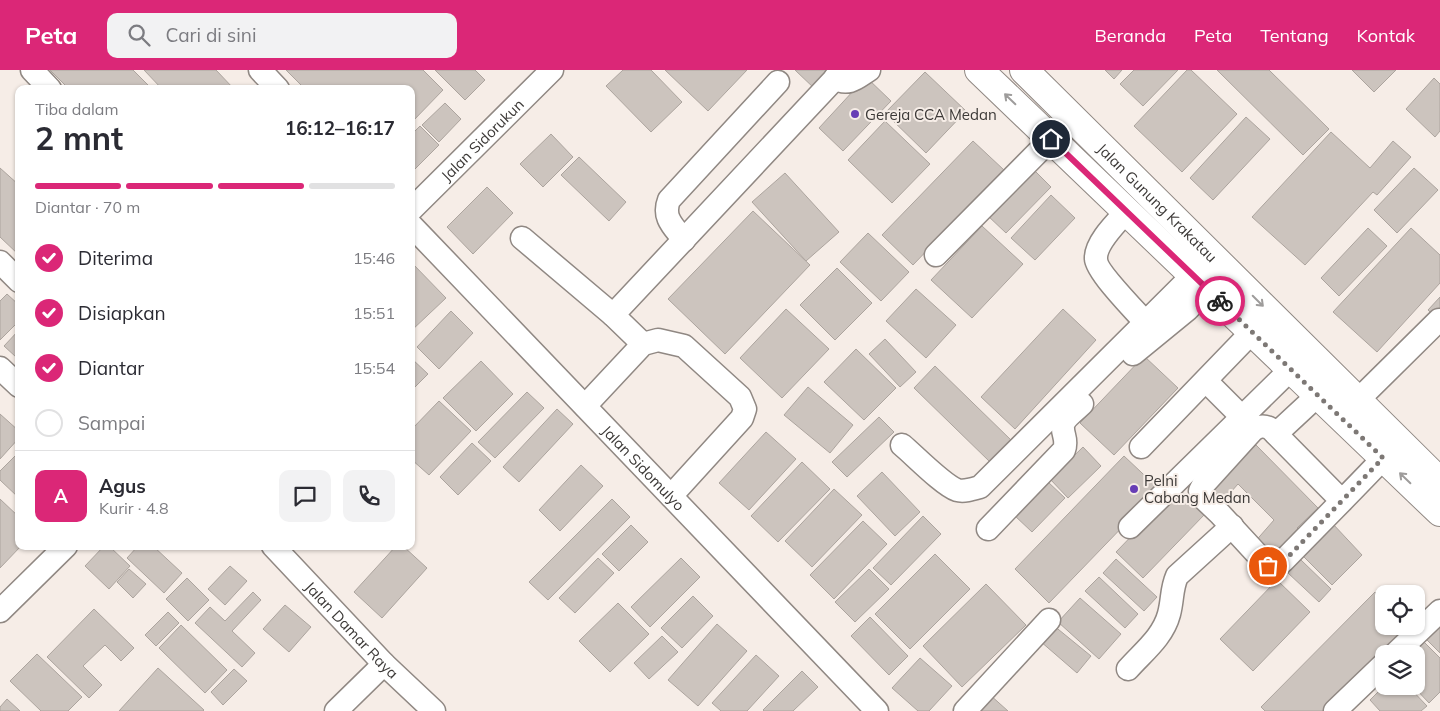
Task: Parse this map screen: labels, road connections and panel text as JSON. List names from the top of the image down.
{
  "streets": {
    "main road": ["Jalan Gunung Krakatau"],
    "street": ["Jalan Sidorukun", "Jalan Sidomulyo", "Jalan Damar Raya"]
  },
  "places": ["Gereja CCA Medan", "Pelni Cabang Medan"],
  "page": {
    "header": "Peta",
    "search": "Cari di sini",
    "nav": [
      "Beranda",
      "Peta",
      "Tentang",
      "Kontak"
    ],
    "heading": ["2 mnt", "Tiba dalam", "16:12–16:17"],
    "panel": ["Agus", "Kurir · 4.8"],
    "bar": "Diantar · 70 m",
    "list": [
      ["Diterima", "15:46"],
      ["Disiapkan", "15:51"],
      ["Diantar", "15:54"],
      "Sampai"
    ],
    "round": "A"
  }
}
